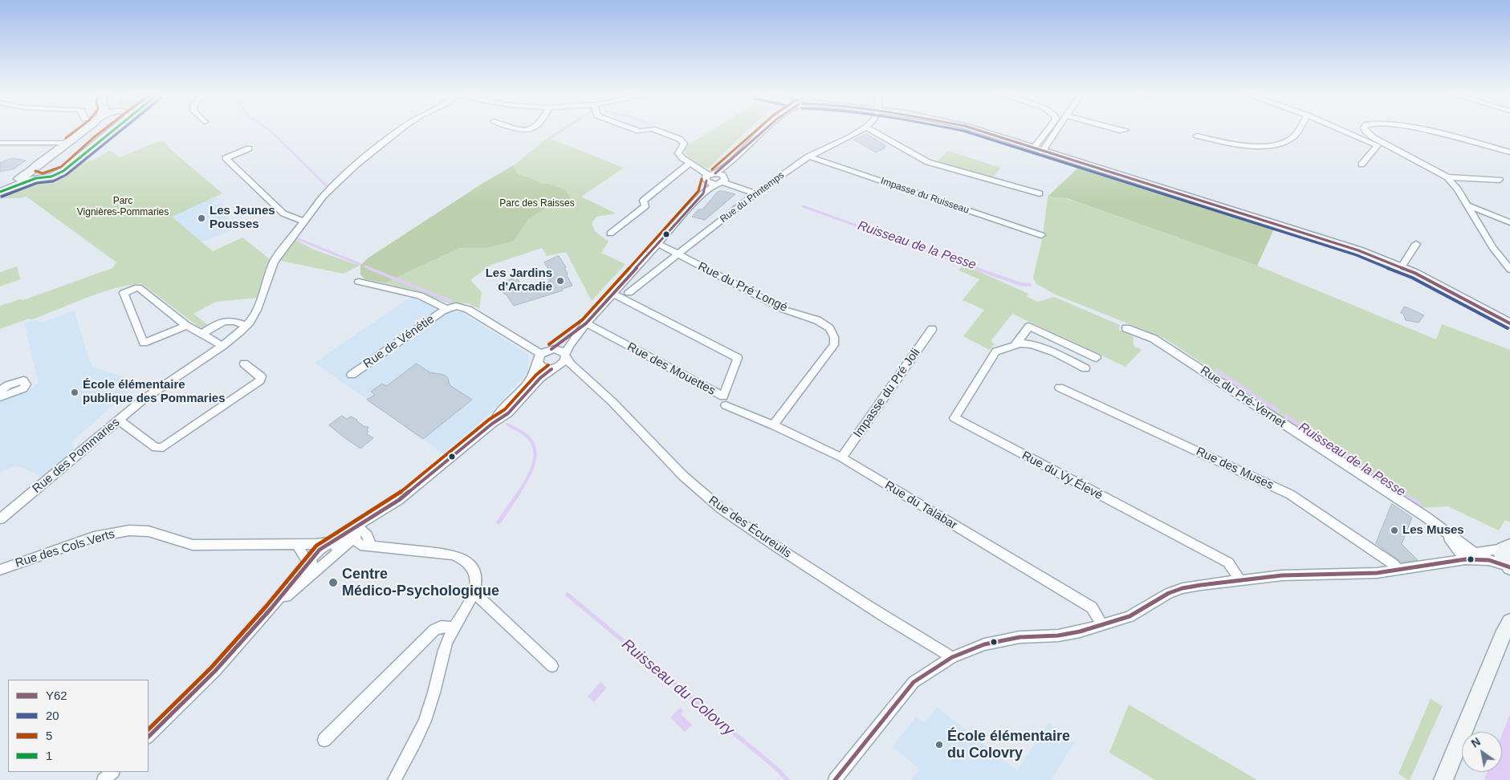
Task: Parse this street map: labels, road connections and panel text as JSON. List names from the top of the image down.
{
  "streets": {
    "street": [
      "Impasse du Ruisseau",
      "Rue du Printemps",
      "Rue du Pré Longé",
      "Rue de Vénétie",
      "Rue des Mouettes",
      "Impasse du Pré Joli",
      "Rue du Pré-Vernet",
      "Rue des Pommaries",
      "Rue des Muses",
      "Rue du Vy Élevé",
      "Rue du Talabar",
      "Rue des Écureuils",
      "Rue des Cols Verts"
    ]
  },
  "crossings": [
    ["Impasse du Ruisseau", "Rue du Printemps"],
    ["Rue du Printemps", "Rue du Pré Longé"],
    ["Rue du Pré Longé", "Rue du Talabar"],
    ["Rue de Vénétie", "Rue des Écureuils"],
    ["Impasse du Pré Joli", "Rue du Talabar"]
  ],
  "water": ["Ruisseau de la Pesse", "Ruisseau du Colovry"],
  "parks": ["Parc Vignières-Pommaries", "Parc des Raisses"],
  "places": [
    "Les Jeunes Pousses",
    "Les Jardins d'Arcadie",
    "École élémentaire publique des Pommaries",
    "Les Muses",
    "Centre Médico-Psychologique",
    "École élémentaire du Colovry"
  ],
  "lines": [
    "transit line Y62",
    "transit line 20",
    "transit line 5",
    "transit line 1"
  ],
  "legend": [
    "Y62",
    "20",
    "5",
    "1"
  ],
  "north": "top left"
}
